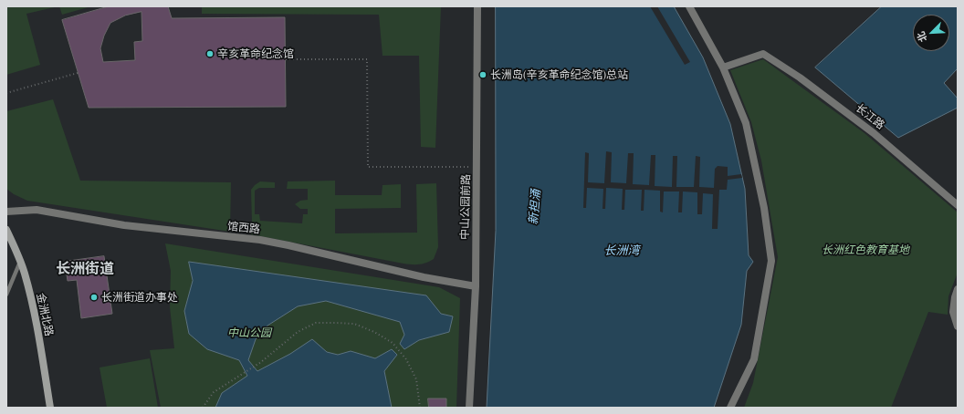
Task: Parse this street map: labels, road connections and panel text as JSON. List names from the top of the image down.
{
  "streets": {
    "main road": ["金洲北路"],
    "street": ["长江路", "中山公园前路", "馆西路"]
  },
  "crossings": [
    ["中山公园前路", "馆西路"]
  ],
  "districts": ["长洲街道"],
  "water": ["新担涌", "长洲湾"],
  "parks": ["长洲红色教育基地", "中山公园"],
  "places": ["辛亥革命纪念馆", "长洲岛(辛亥革命纪念馆)总站", "长洲街道办事处"],
  "north": "bottom left"
}
